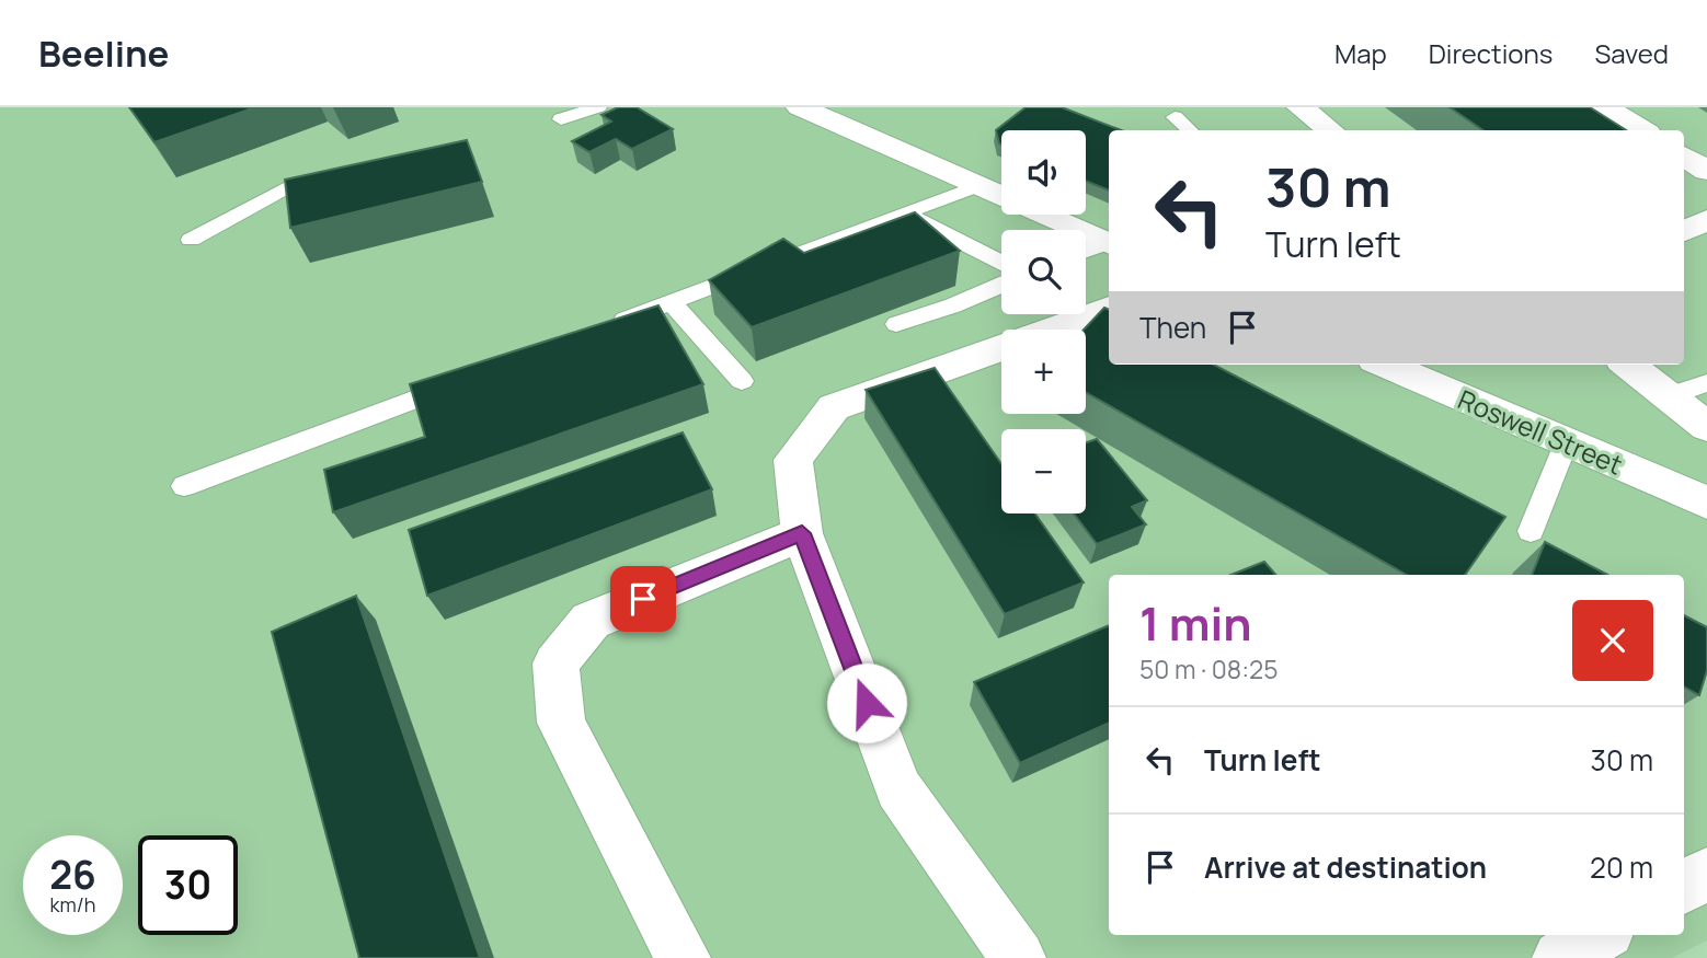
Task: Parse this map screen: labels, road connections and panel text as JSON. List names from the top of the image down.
{
  "streets": {
    "street": ["Roswell Street"]
  },
  "page": {
    "header": "Beeline",
    "nav": ["Map", "Directions", "Saved"],
    "map_buttons": ["+", "−"],
    "turn": ["30 m", "Turn left"],
    "then": "Then",
    "heading": ["1 min", "50 m · 08:25"],
    "list": [
      {
        "name": "Turn left",
        "value": "30 m"
      },
      {
        "name": "Arrive at destination",
        "value": "20 m"
      }
    ],
    "speed": "26 km/h",
    "limit": "30"
  }
}
